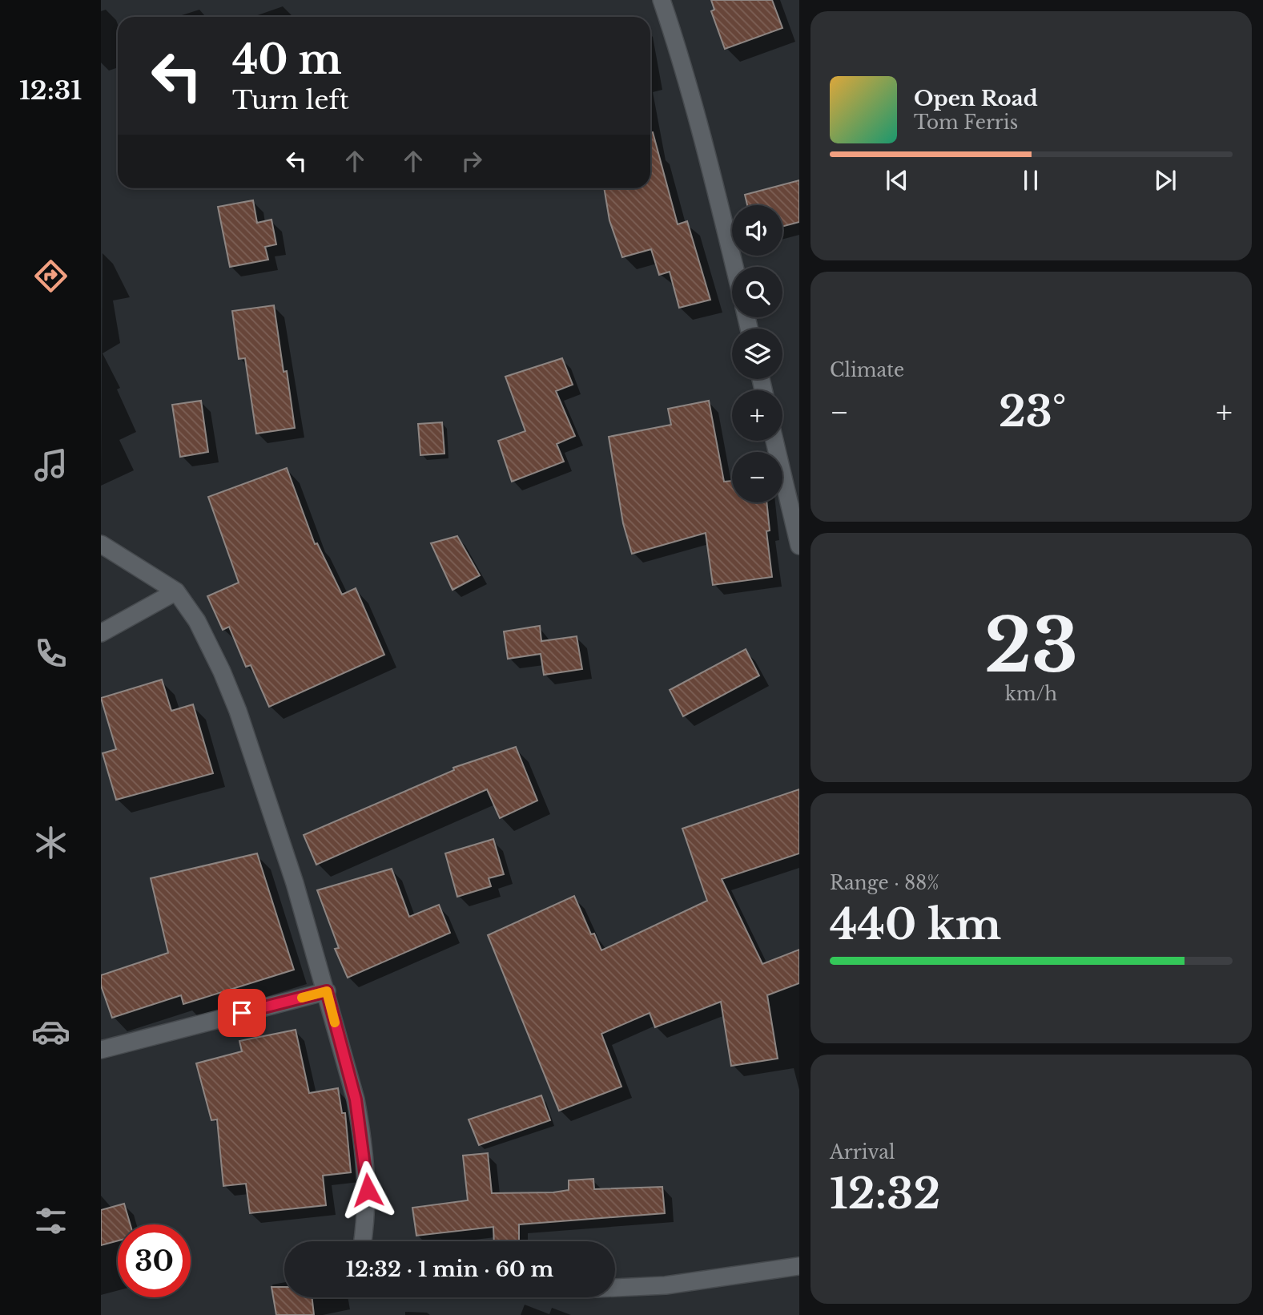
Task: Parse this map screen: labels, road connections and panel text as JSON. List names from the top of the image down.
{
  "page": {
    "tabs": "12:31",
    "turn": ["40 m", "Turn left"],
    "song": ["Open Road", "Tom Ferris"],
    "map_buttons": ["+", "−"],
    "tile": [
      "Climate",
      ["23", "km/h"],
      ["Range · 88%", "440 km"],
      ["Arrival", "12:32"]
    ],
    "heat": ["−", "23°", "+"],
    "limit": "30",
    "trip": "12:32 · 1 min · 60 m"
  }
}
